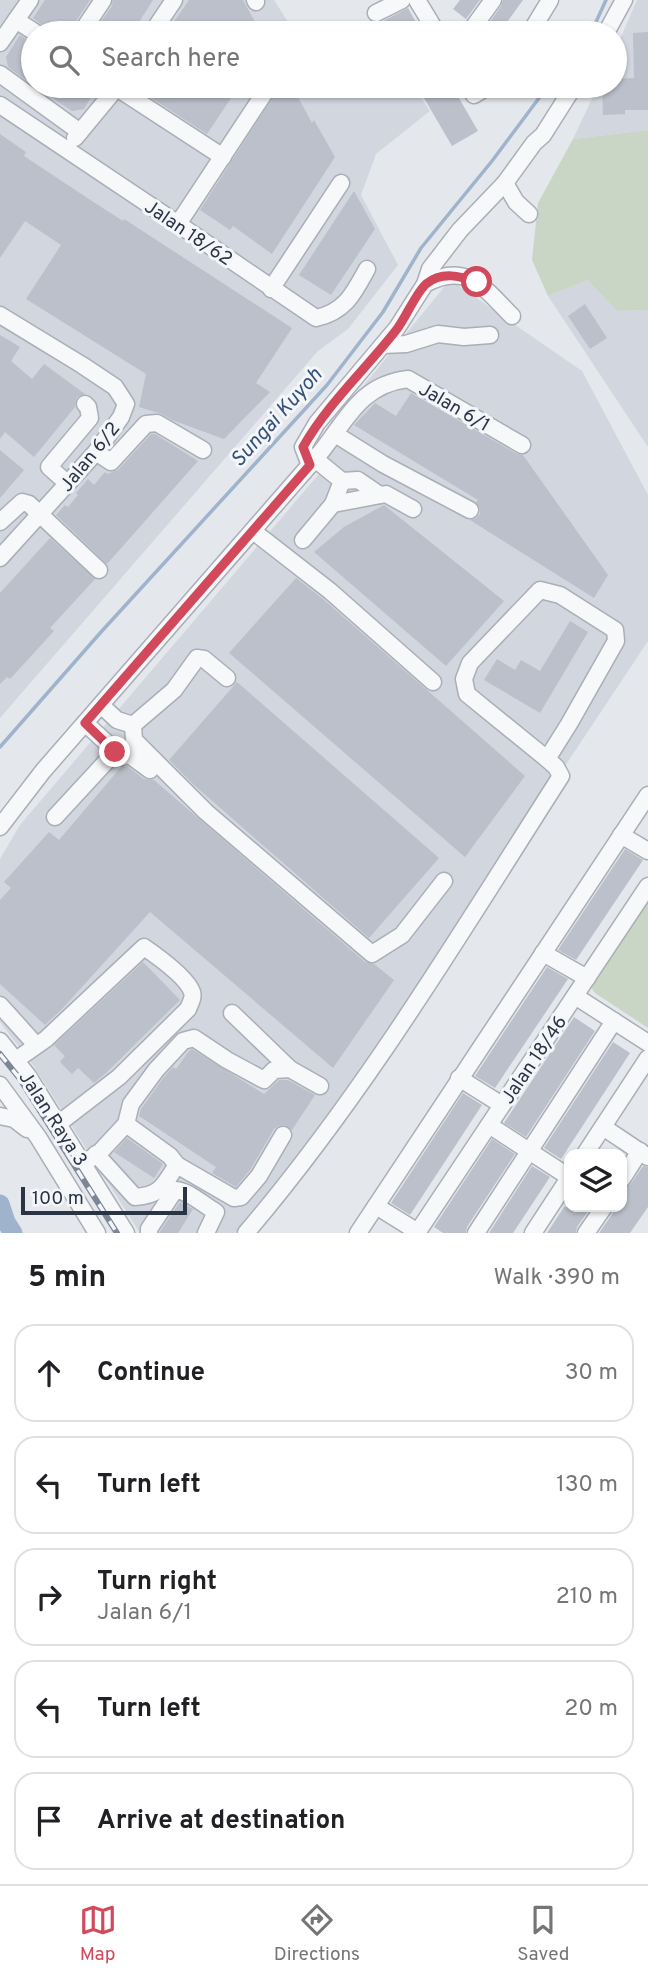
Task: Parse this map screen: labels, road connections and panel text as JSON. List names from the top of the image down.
{
  "streets": {
    "street": [
      "Jalan 18/62",
      "Jalan 6/1",
      "Jalan 6/2",
      "Jalan 18/46",
      "Jalan Raya 3"
    ]
  },
  "water": ["Sungai Kuyoh"],
  "scale_bar": "100 m",
  "page": {
    "search": "Search here",
    "scale": "100 m",
    "heading": ["5 min", "Walk · 390 m"],
    "list": [
      ["Continue", "30 m"],
      ["Turn left", "130 m"],
      ["Turn right", "Jalan 6/1", "210 m"],
      ["Turn left", "20 m"],
      "Arrive at destination"
    ],
    "nav": ["Map", "Directions", "Saved"]
  }
}
